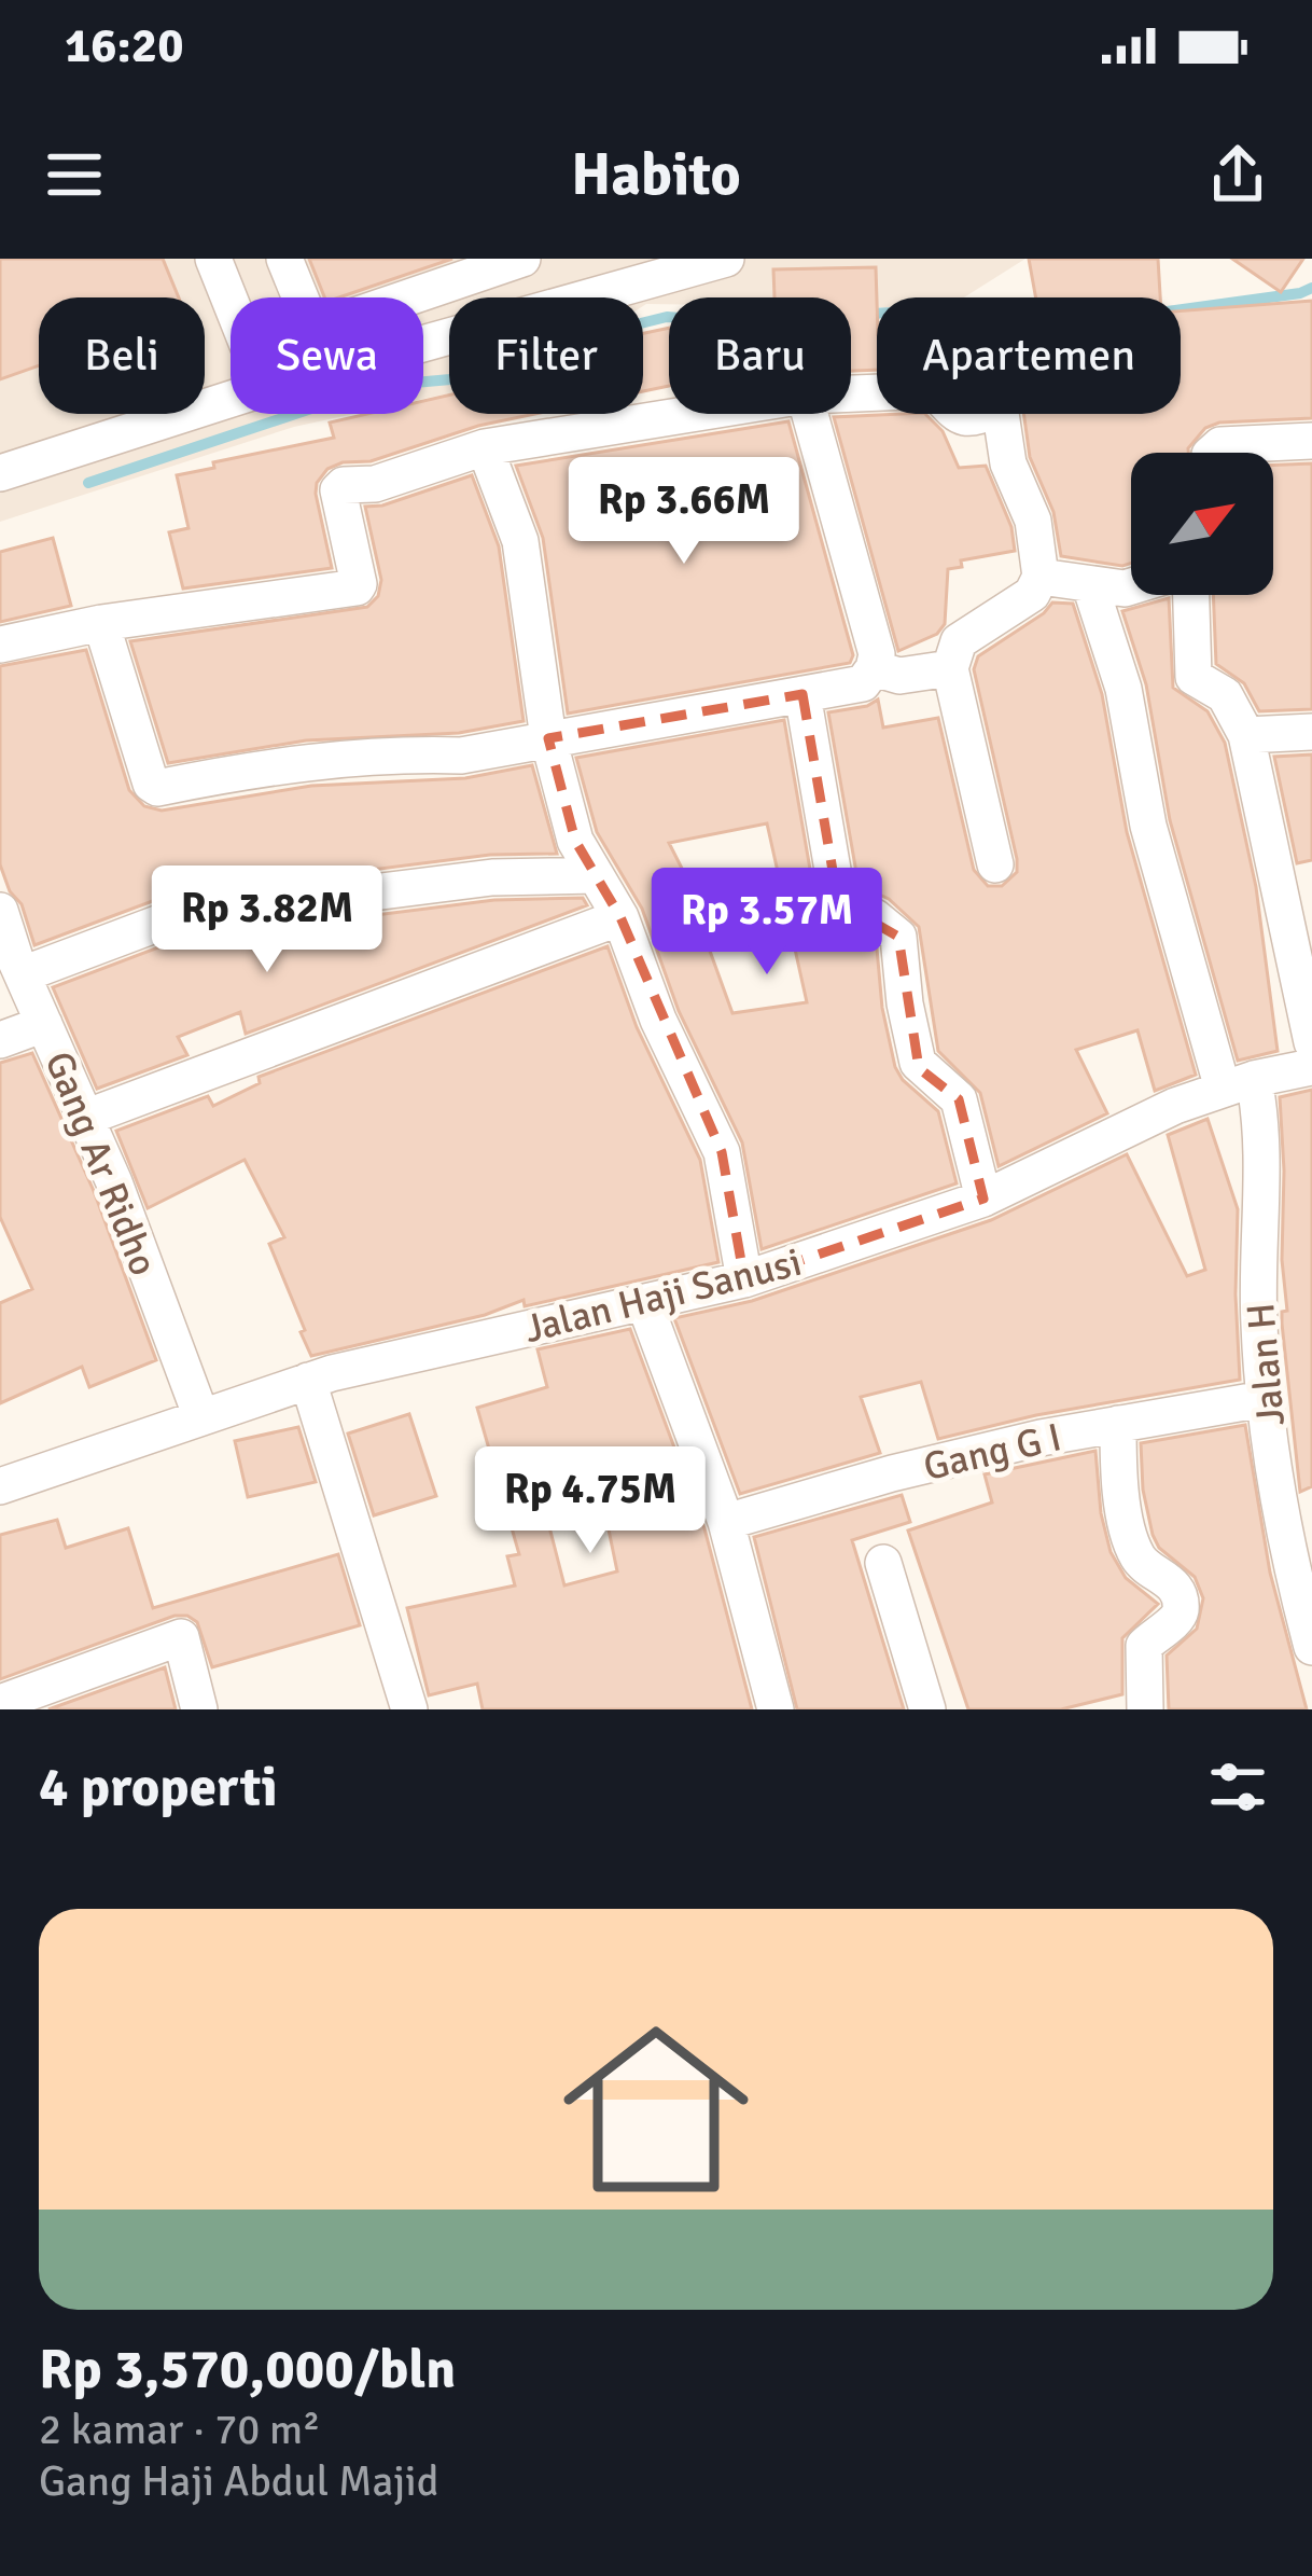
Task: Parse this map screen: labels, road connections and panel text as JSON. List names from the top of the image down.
{
  "streets": {
    "street": [
      "Gang Ar Ridho",
      "Jalan Haji Sanusi",
      "Jalan H",
      "Gang G I"
    ]
  },
  "crossings": [
    ["Gang Ar Ridho", "Jalan Haji Sanusi"],
    ["Jalan Haji Sanusi", "Jalan H"],
    ["Jalan H", "Gang G I"]
  ],
  "north": "top right",
  "page": {
    "status": "16:20",
    "header": "Habito",
    "chip": [
      "Beli",
      "Sewa",
      "Filter",
      "Baru",
      "Apartemen"
    ],
    "price": [
      "Rp 3.66M",
      "Rp 3.82M",
      "Rp 3.57M",
      "Rp 4.75M"
    ],
    "heading": "4 properti",
    "list": [
      {
        "name": "Rp 3,570,000/bln",
        "note": "2 kamar · 70 m² · Gang Haji Abdul Majid"
      }
    ]
  }
}
